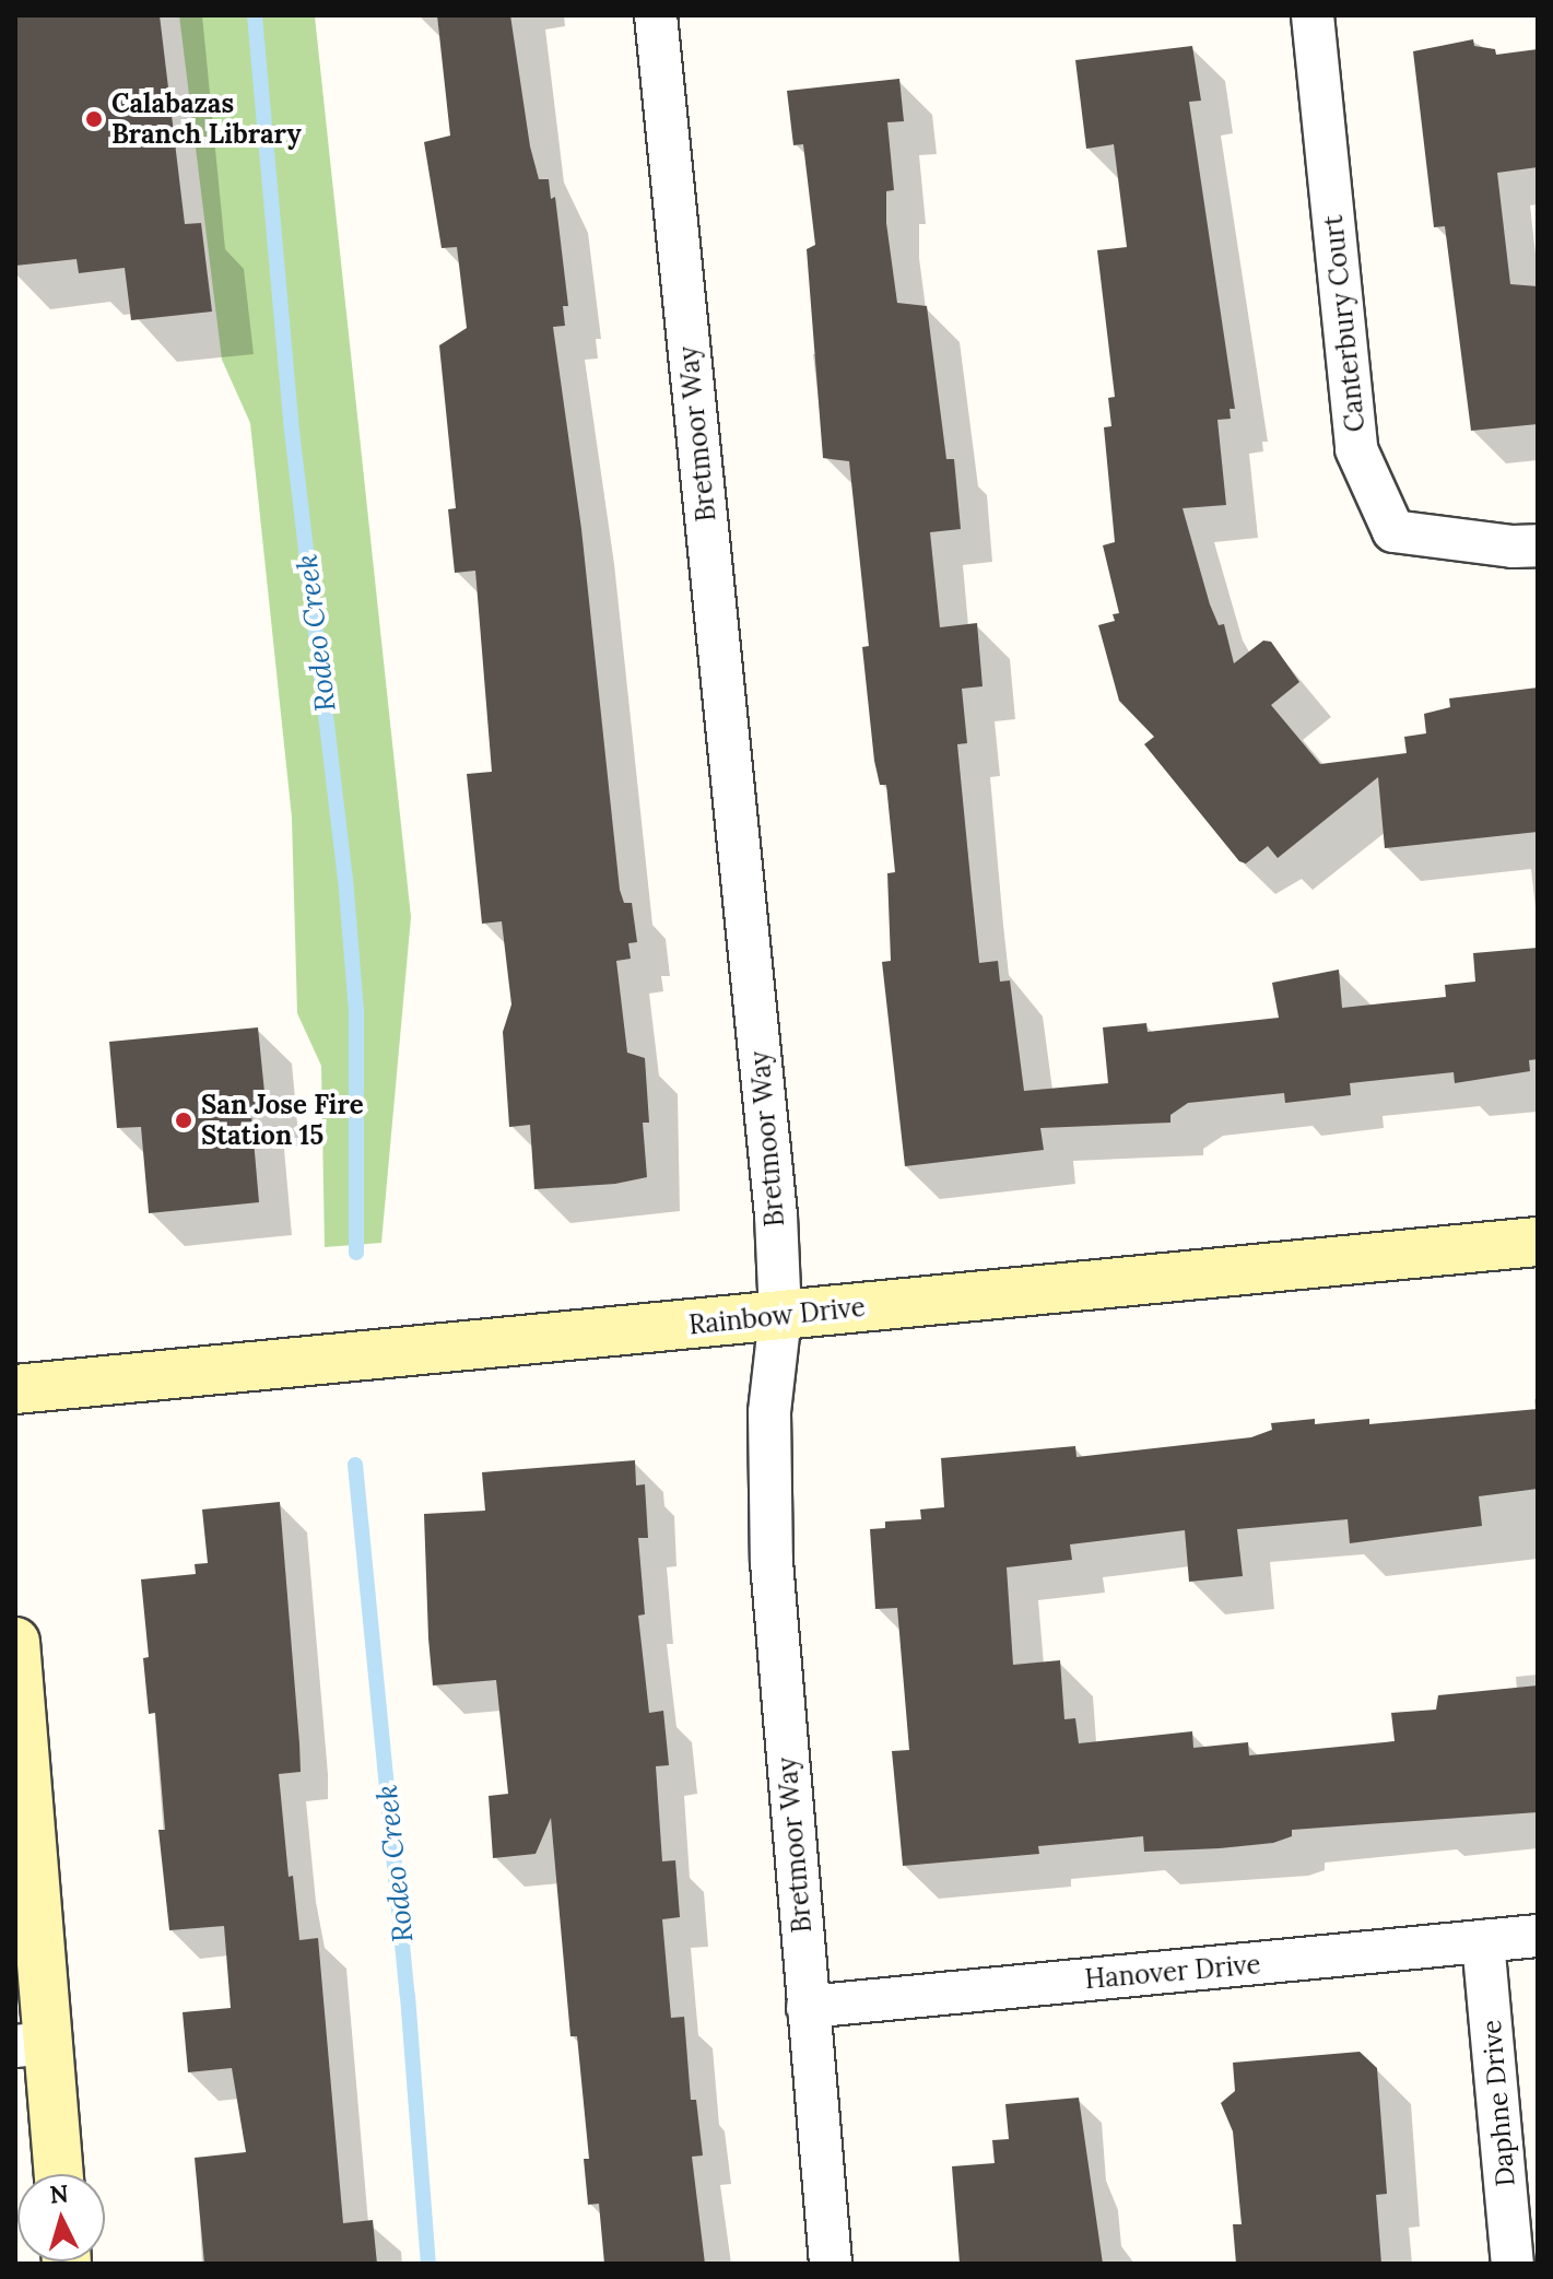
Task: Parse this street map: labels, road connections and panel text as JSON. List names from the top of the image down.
{
  "streets": {
    "street": [
      "Canterbury Court",
      "Bretmoor Way",
      "Rainbow Drive",
      "Hanover Drive",
      "Daphne Drive"
    ]
  },
  "crossings": [
    ["Bretmoor Way", "Rainbow Drive"],
    ["Bretmoor Way", "Hanover Drive"],
    ["Hanover Drive", "Daphne Drive"]
  ],
  "water": ["Rodeo Creek"],
  "places": ["Calabazas Branch Library", "San Jose Fire Station 15"],
  "north": "top"
}
